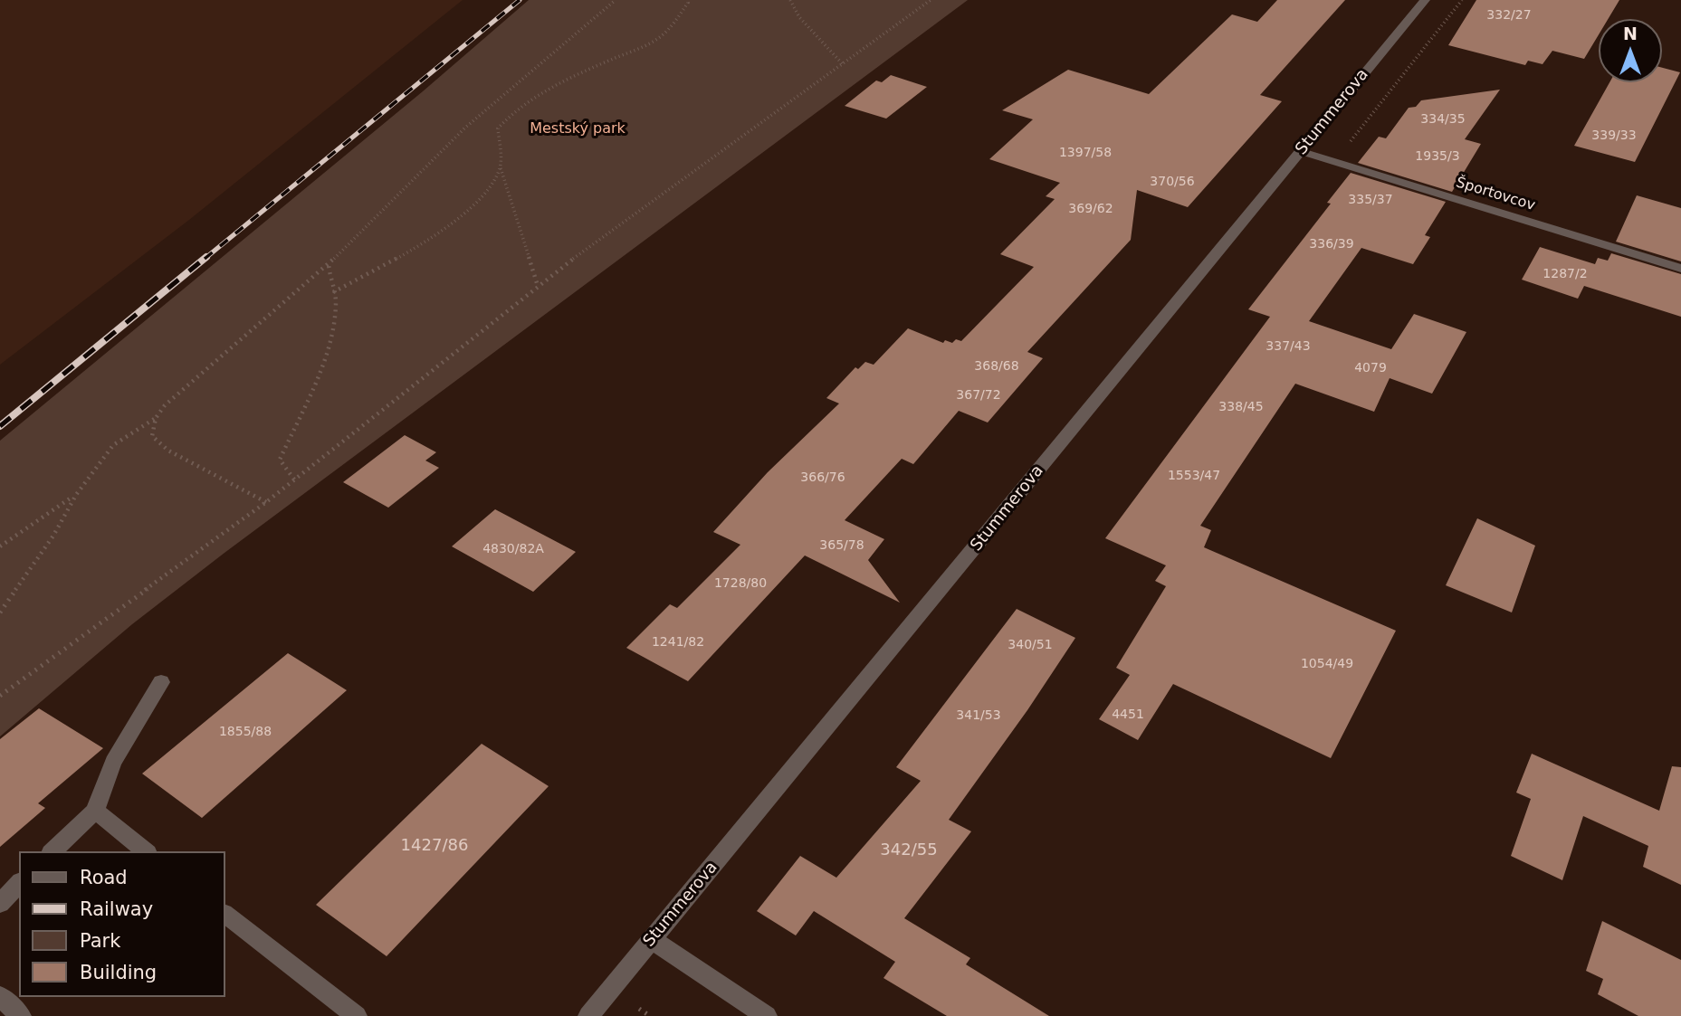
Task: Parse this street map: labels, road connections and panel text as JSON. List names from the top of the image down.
{
  "streets": {
    "street": ["Stummerova", "Športovcov"]
  },
  "crossings": [
    ["Stummerova", "Športovcov"]
  ],
  "parks": ["Mestský park"],
  "house_numbers": [
    "332/27",
    "334/35",
    "339/33",
    "1397/58",
    "1935/3",
    "370/56",
    "335/37",
    "369/62",
    "336/39",
    "1287/2",
    "337/43",
    "368/68",
    "4079",
    "367/72",
    "338/45",
    "1553/47",
    "366/76",
    "365/78",
    "4830/82A",
    "1728/80",
    "1241/82",
    "340/51",
    "1054/49",
    "4451",
    "341/53",
    "1855/88",
    "1427/86",
    "342/55"
  ],
  "legend": [
    "Road",
    "Railway",
    "Park",
    "Building"
  ],
  "north": "top"
}
